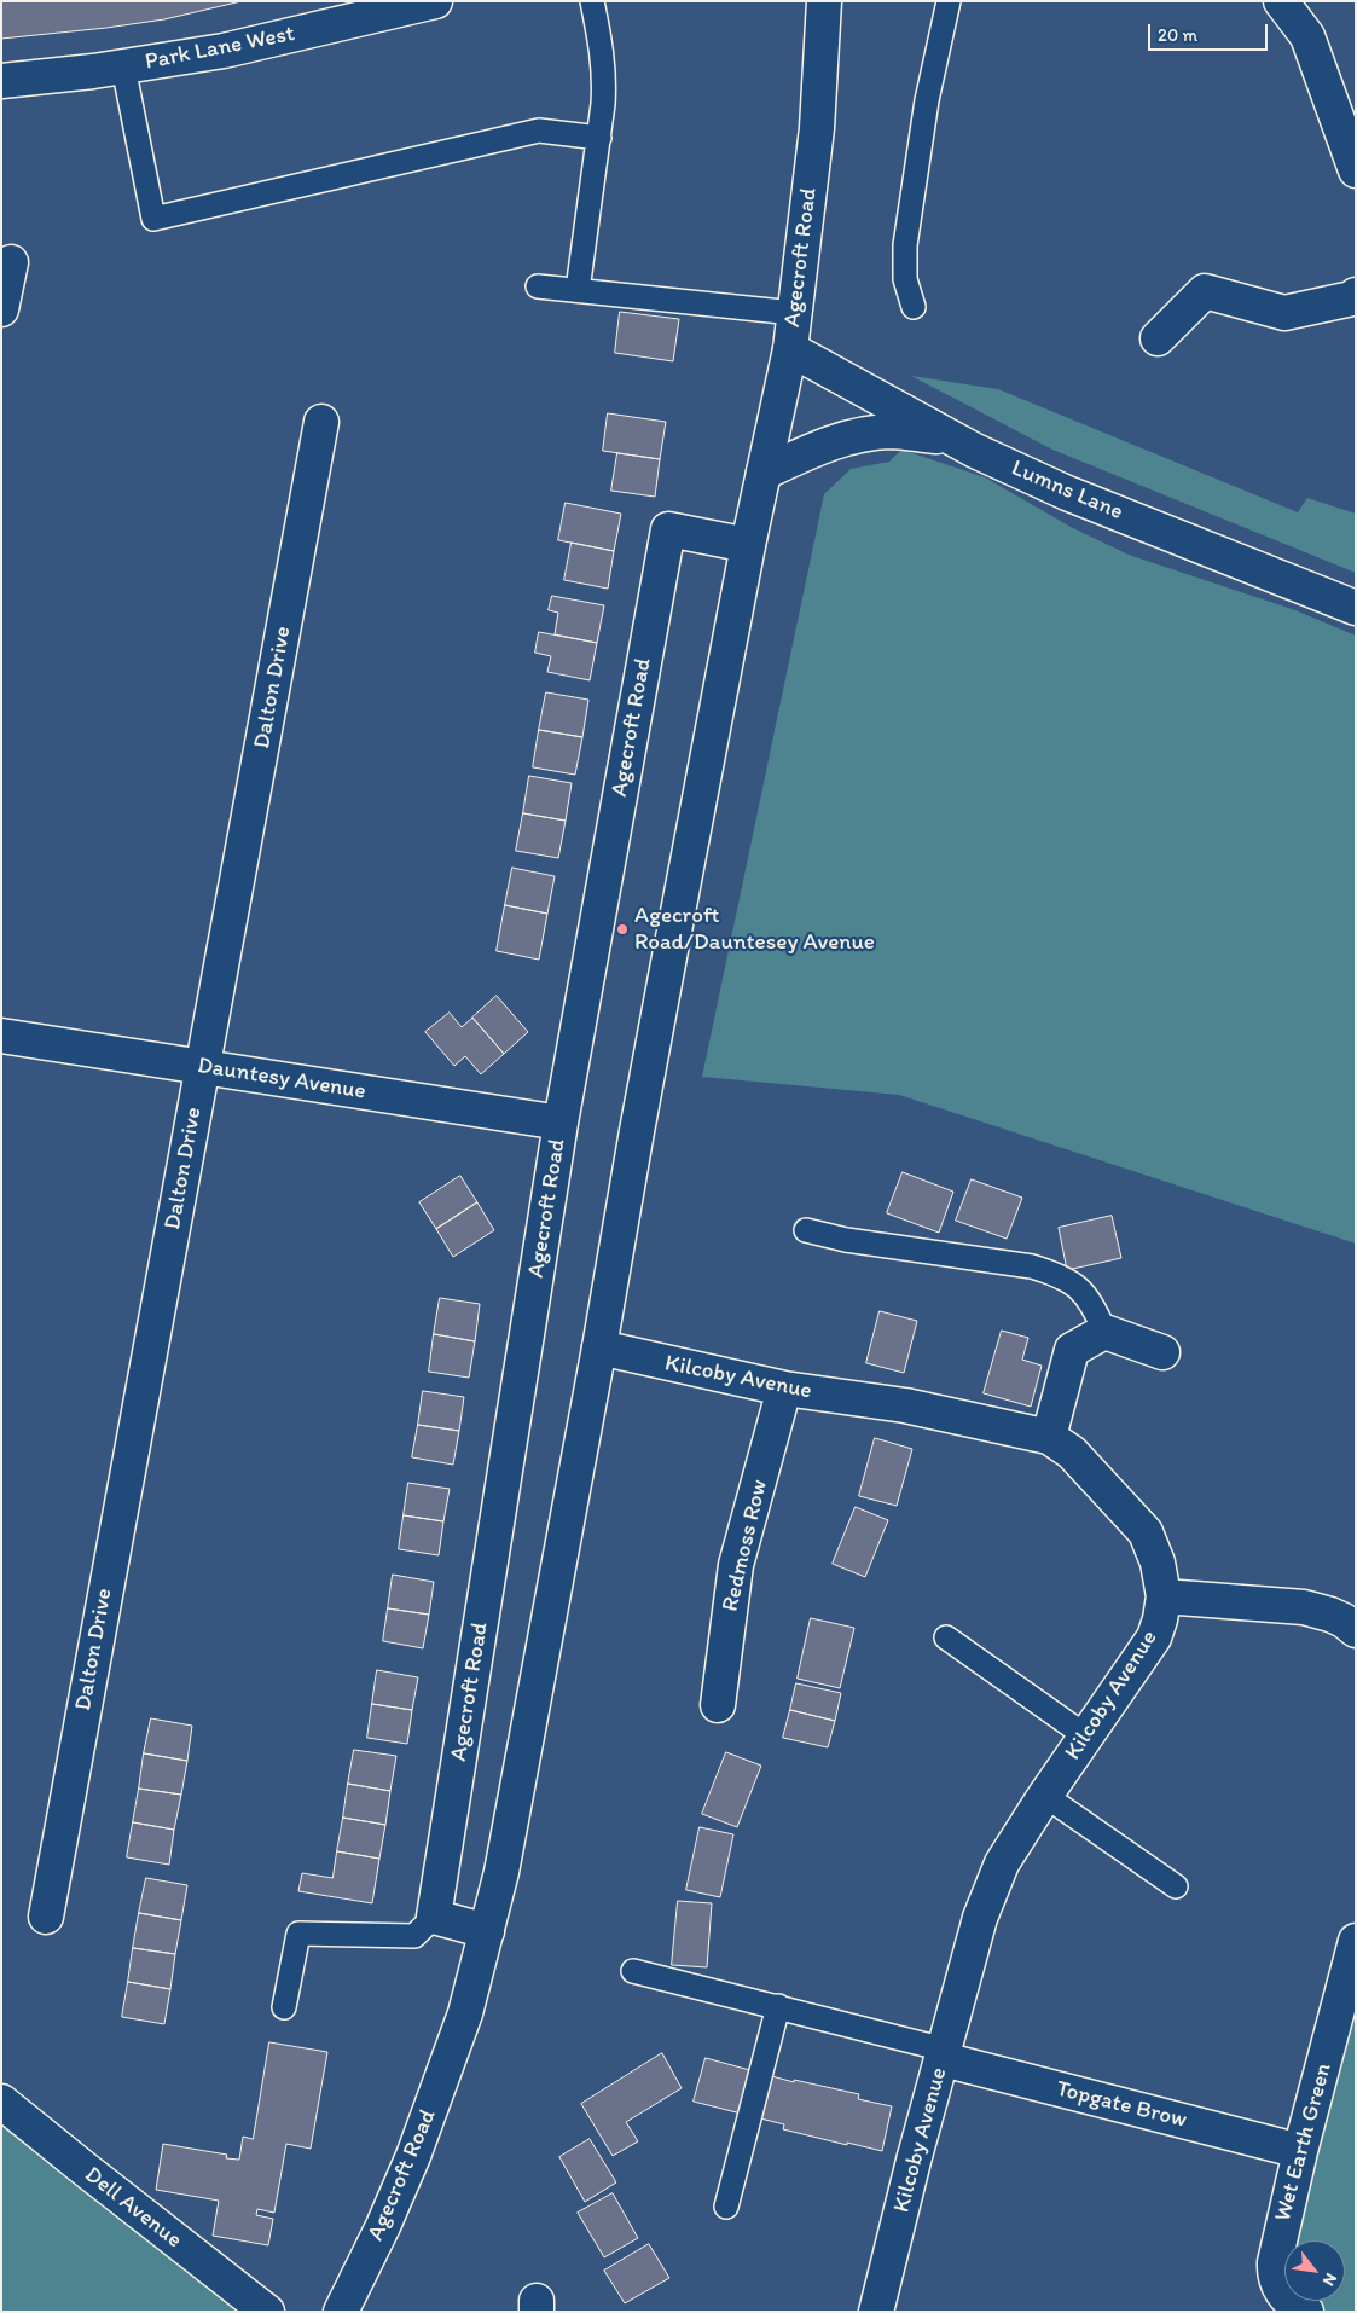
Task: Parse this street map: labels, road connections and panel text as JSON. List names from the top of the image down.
{
  "streets": {
    "street": [
      "Park Lane West",
      "Agecroft Road",
      "Lumns Lane",
      "Dalton Drive",
      "Dauntesy Avenue",
      "Kilcoby Avenue",
      "Redmoss Row",
      "Topgate Brow",
      "Wet Earth Green",
      "Dell Avenue"
    ]
  },
  "crossings": [
    ["Agecroft Road", "Lumns Lane"],
    ["Agecroft Road", "Dauntesy Avenue"],
    ["Agecroft Road", "Kilcoby Avenue"],
    ["Dalton Drive", "Dauntesy Avenue"],
    ["Kilcoby Avenue", "Redmoss Row"],
    ["Kilcoby Avenue", "Topgate Brow"],
    ["Topgate Brow", "Wet Earth Green"]
  ],
  "places": ["Agecroft Road/Dauntesey Avenue"],
  "scale_bar": "20 m",
  "north": "bottom right"
}
